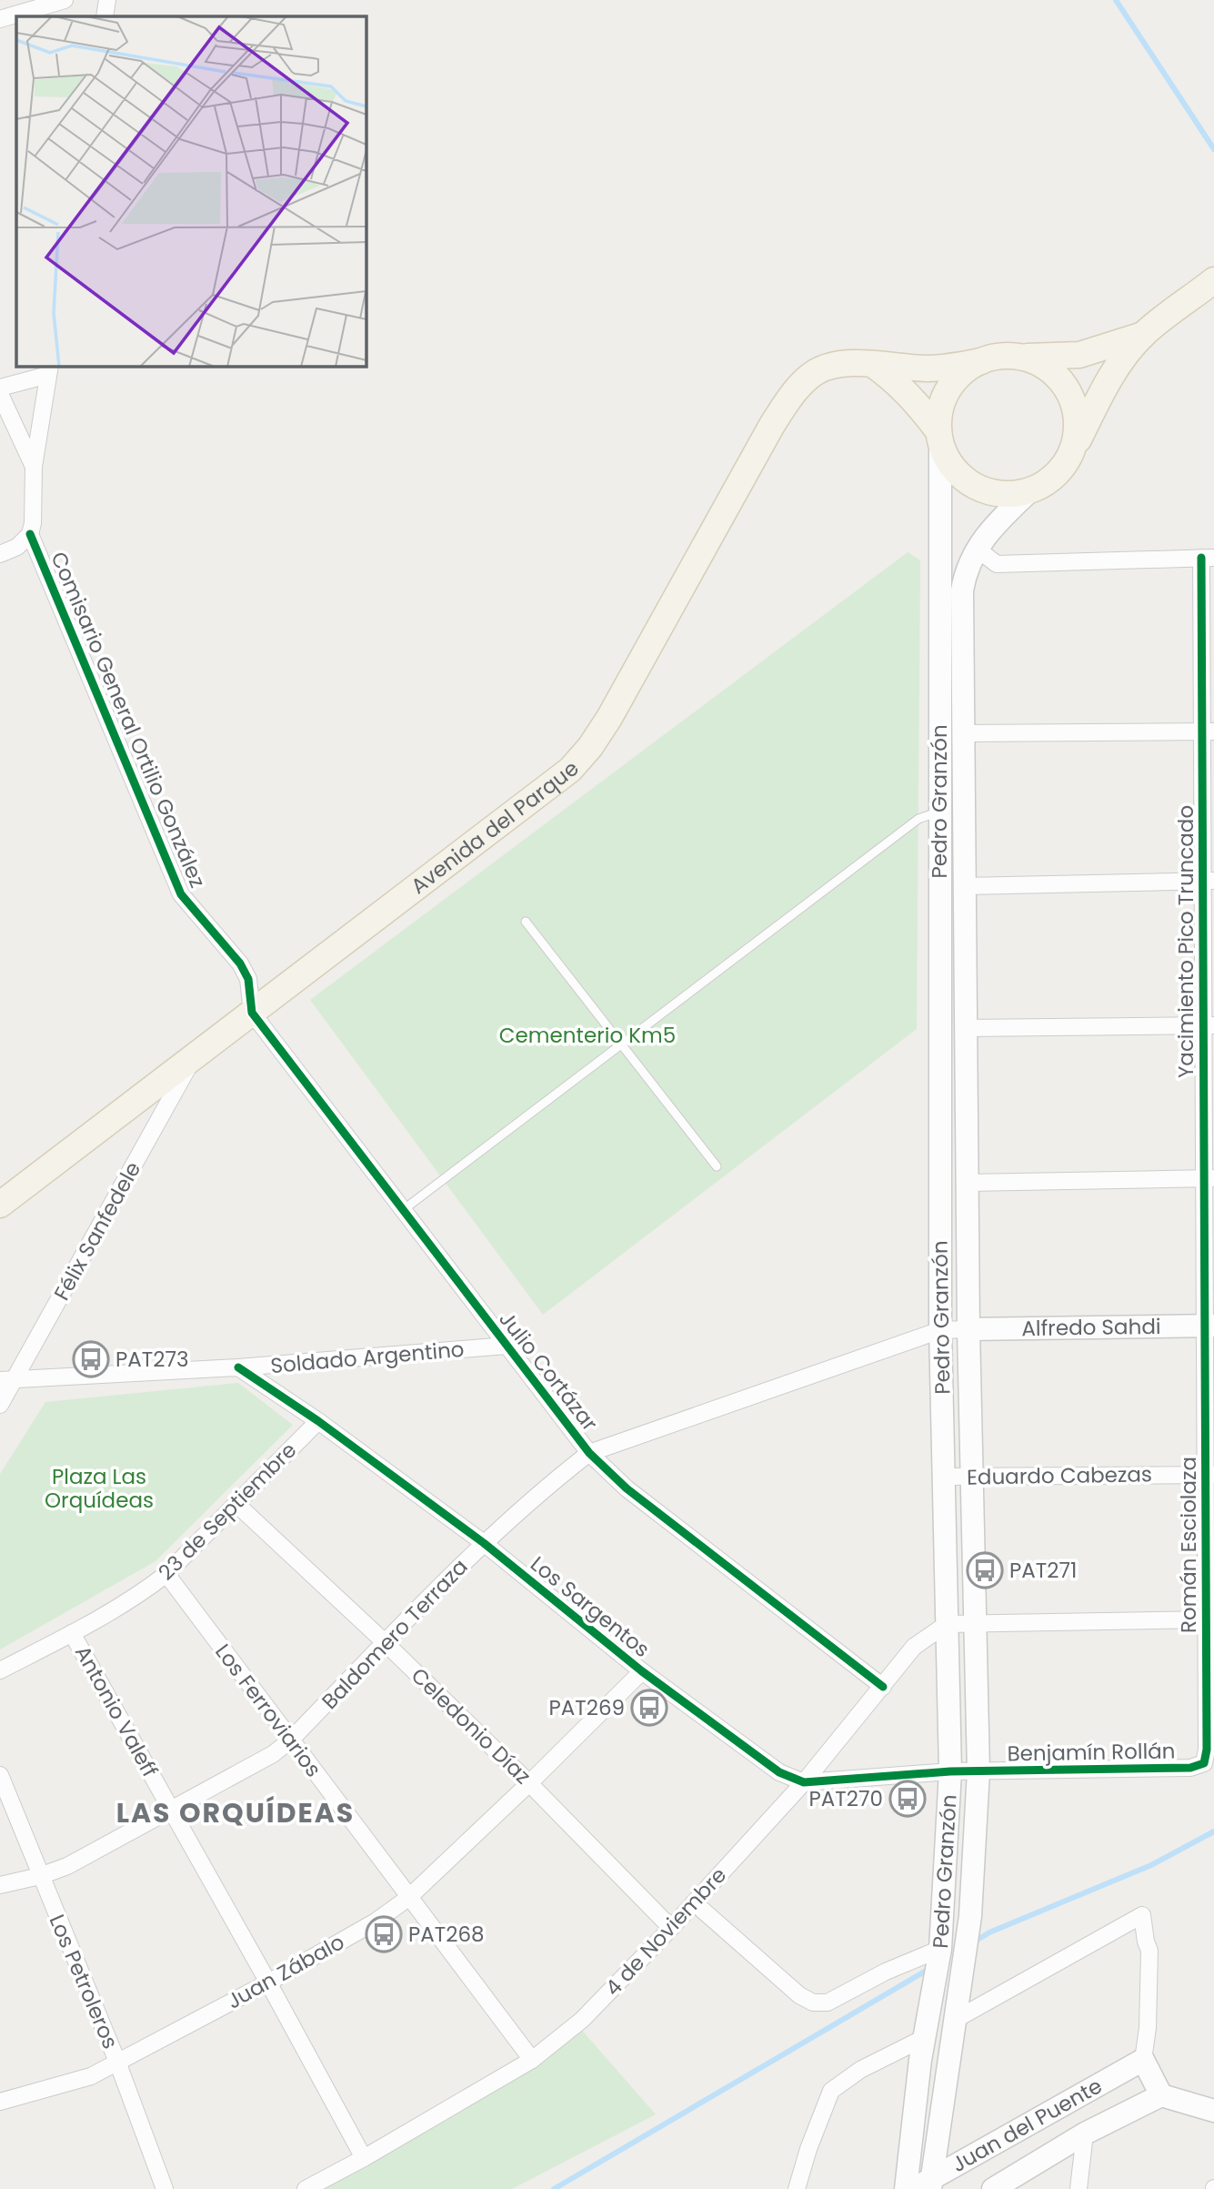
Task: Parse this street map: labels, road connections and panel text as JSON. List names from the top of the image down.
{
  "streets": {
    "main road": [
      "Pedro Granzón",
      "Avenida del Parque",
      "Alfredo Sahdi",
      "Juan del Puente"
    ],
    "street": [
      "Comisario General Ortilio González",
      "Yacimiento Pico Truncado",
      "Félix Sanfedele",
      "Soldado Argentino",
      "Julio Cortázar",
      "Eduardo Cabezas",
      "23 de Septiembre",
      "Román Esciolaza",
      "Los Sargentos",
      "Baldomero Terraza",
      "Los Ferroviarios",
      "Antonio Valeff",
      "Celedonio Díaz",
      "Benjamín Rollán",
      "4 de Noviembre",
      "Juan Zábalo",
      "Los Petroleros"
    ]
  },
  "crossings": [
    ["Comisario General Ortilio González", "Avenida del Parque"],
    ["Comisario General Ortilio González", "Julio Cortázar"],
    ["Pedro Granzón", "Avenida del Parque"],
    ["Pedro Granzón", "Alfredo Sahdi"],
    ["Pedro Granzón", "Eduardo Cabezas"],
    ["Pedro Granzón", "Los Sargentos"],
    ["Pedro Granzón", "Baldomero Terraza"],
    ["Pedro Granzón", "Benjamín Rollán"],
    ["Pedro Granzón", "4 de Noviembre"],
    ["Pedro Granzón", "Juan del Puente"],
    ["Avenida del Parque", "Félix Sanfedele"],
    ["Avenida del Parque", "Julio Cortázar"],
    ["Yacimiento Pico Truncado", "Alfredo Sahdi"],
    ["Yacimiento Pico Truncado", "Román Esciolaza"],
    ["Félix Sanfedele", "Soldado Argentino"],
    ["Alfredo Sahdi", "Román Esciolaza"],
    ["Alfredo Sahdi", "Baldomero Terraza"],
    ["Soldado Argentino", "Julio Cortázar"],
    ["Soldado Argentino", "Los Sargentos"],
    ["Julio Cortázar", "Baldomero Terraza"],
    ["Julio Cortázar", "4 de Noviembre"],
    ["Eduardo Cabezas", "Román Esciolaza"],
    ["23 de Septiembre", "Los Sargentos"],
    ["23 de Septiembre", "Los Ferroviarios"],
    ["23 de Septiembre", "Antonio Valeff"],
    ["23 de Septiembre", "Celedonio Díaz"],
    ["Román Esciolaza", "Benjamín Rollán"],
    ["Los Sargentos", "Baldomero Terraza"],
    ["Los Sargentos", "Benjamín Rollán"],
    ["Los Sargentos", "4 de Noviembre"],
    ["Los Sargentos", "Juan Zábalo"],
    ["Baldomero Terraza", "Los Ferroviarios"],
    ["Baldomero Terraza", "Antonio Valeff"],
    ["Baldomero Terraza", "Celedonio Díaz"],
    ["Baldomero Terraza", "Los Petroleros"],
    ["Los Ferroviarios", "4 de Noviembre"],
    ["Los Ferroviarios", "Juan Zábalo"],
    ["Antonio Valeff", "4 de Noviembre"],
    ["Antonio Valeff", "Juan Zábalo"],
    ["Celedonio Díaz", "4 de Noviembre"],
    ["Celedonio Díaz", "Juan Zábalo"],
    ["Juan Zábalo", "Los Petroleros"]
  ],
  "districts": ["LAS ORQUÍDEAS"],
  "parks": ["Cementerio Km5", "Plaza Las Orquídeas"],
  "places": {
    "bus stop": [
      "PAT273",
      "PAT271",
      "PAT269",
      "PAT270",
      "PAT268"
    ]
  }
}
